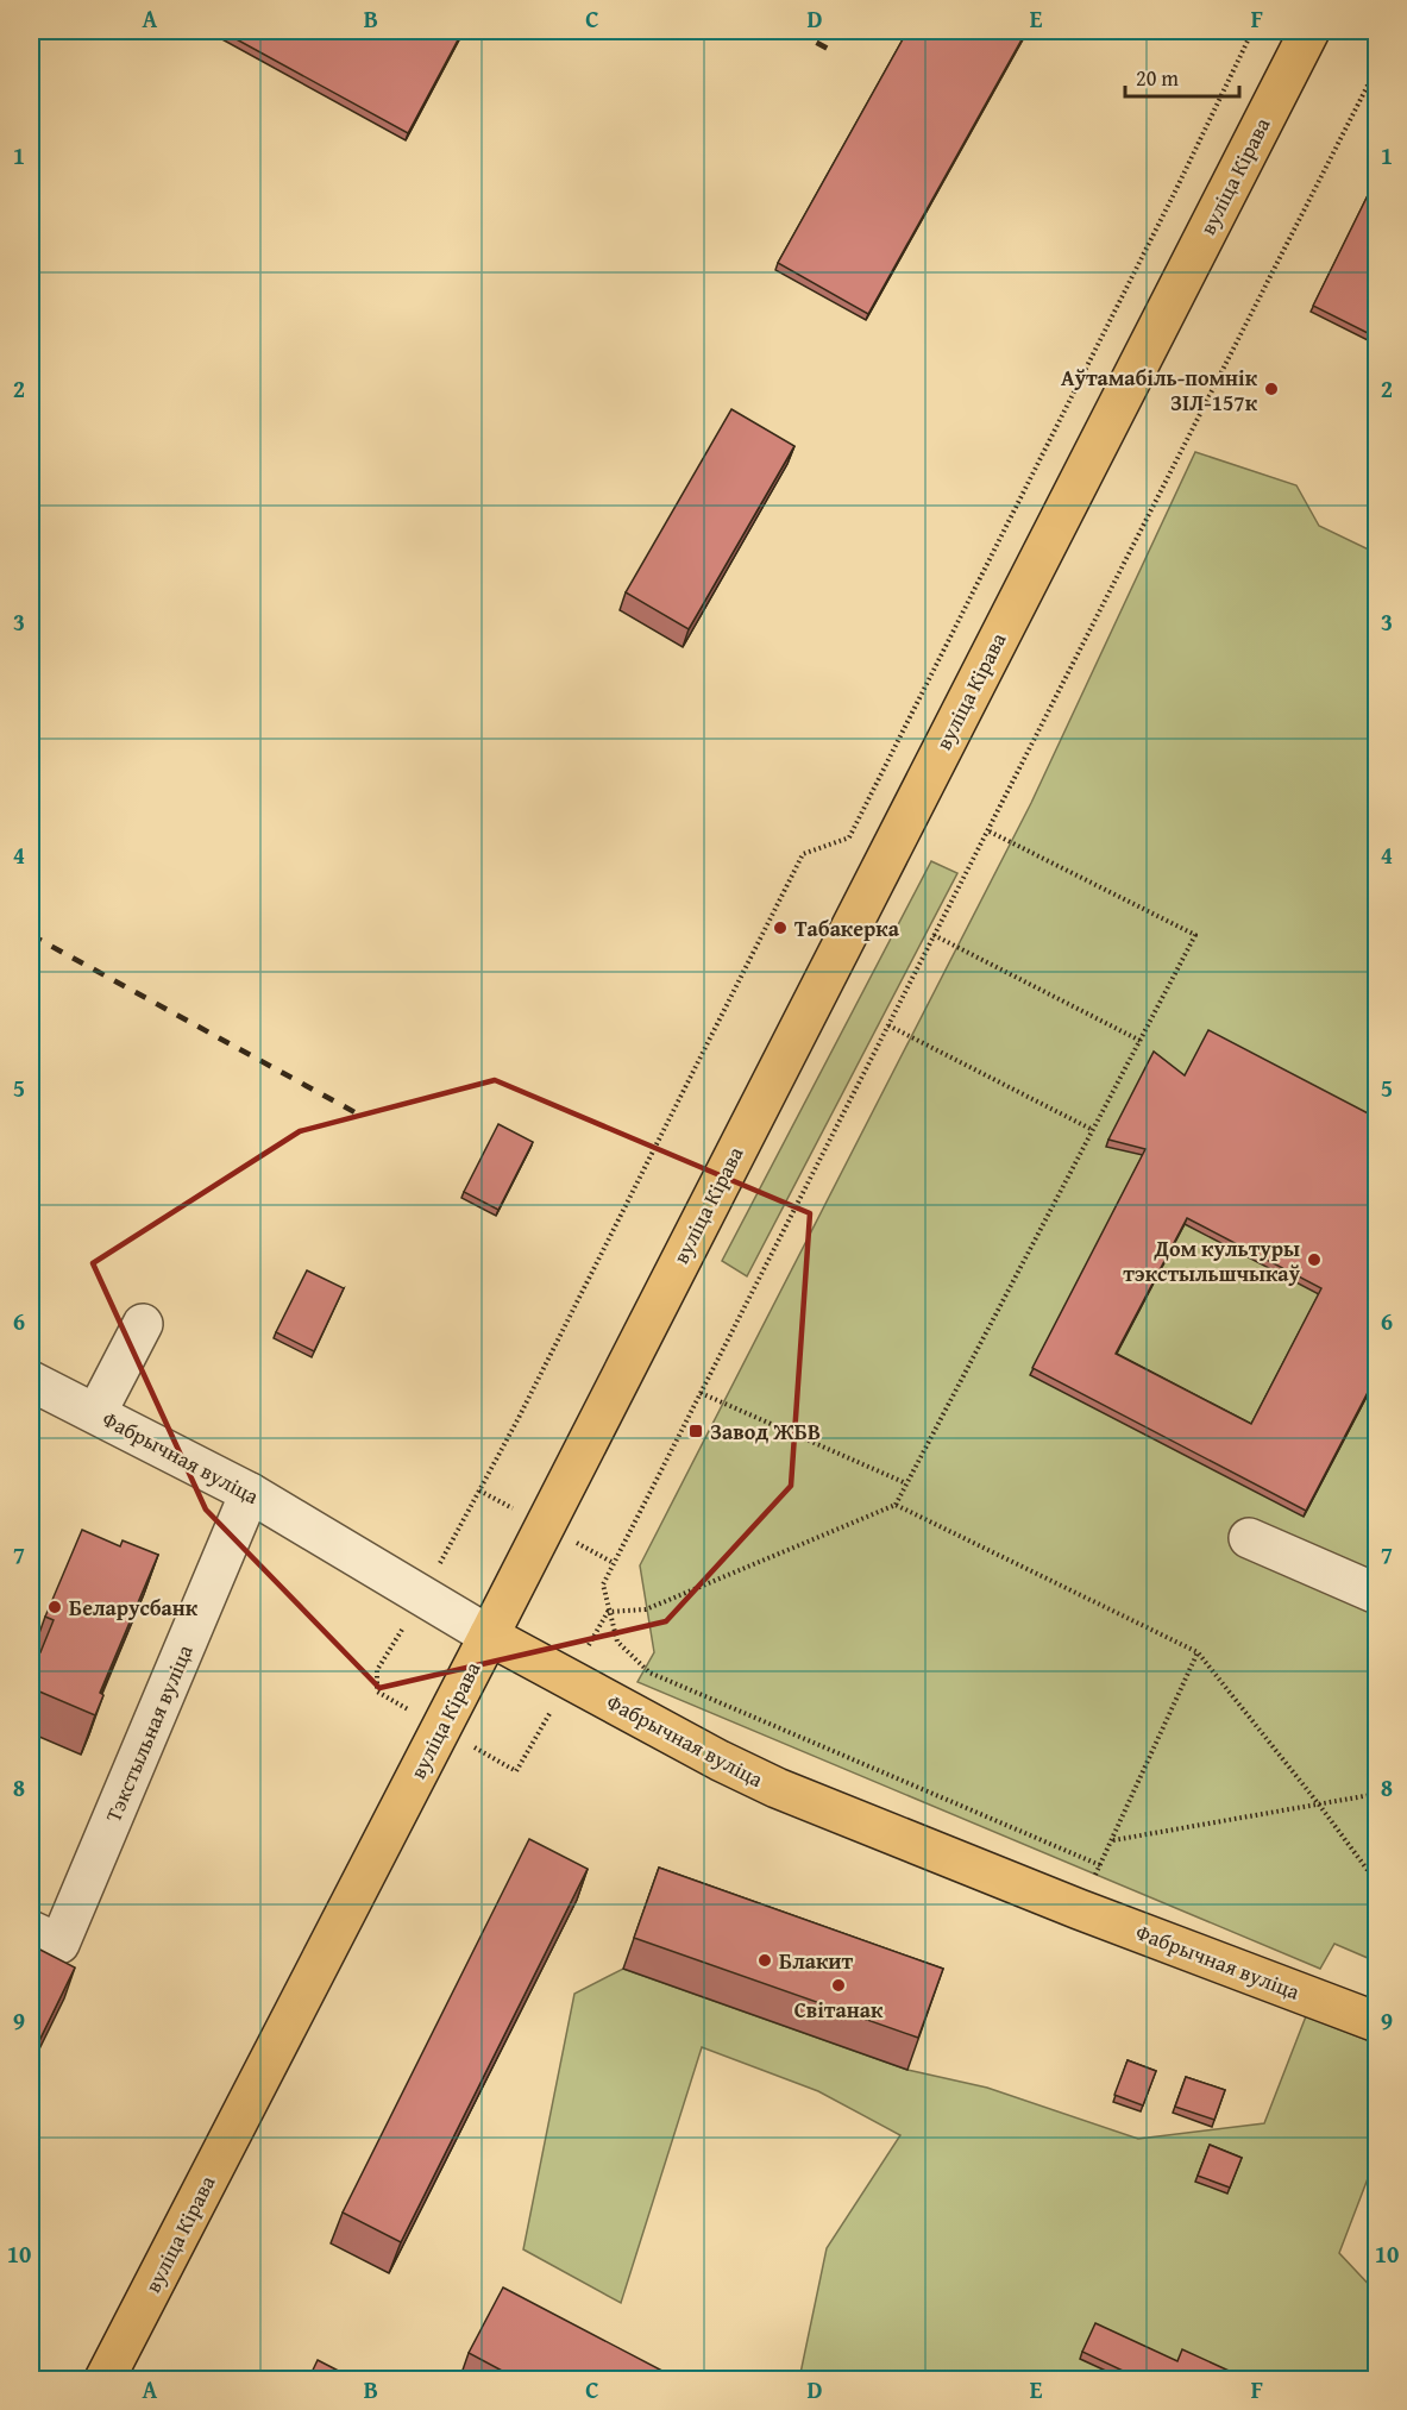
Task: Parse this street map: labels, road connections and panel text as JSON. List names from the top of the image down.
{
  "streets": {
    "main road": ["вуліца Кірава", "Фабрычная вуліца"],
    "street": ["Тэкстыльная вуліца"]
  },
  "crossings": [
    ["вуліца Кірава", "Фабрычная вуліца"],
    ["Фабрычная вуліца", "Тэкстыльная вуліца"]
  ],
  "places": {
    "other": [
      "Аўтамабіль-помнік ЗІЛ-157к",
      "Табакерка",
      "Дом культуры тэкстыльшчыкаў",
      "Беларусбанк",
      "Блакит",
      "Світанак"
    ],
    "transit": ["Завод ЖБВ"]
  },
  "scale_bar": "20 m",
  "grid": {
    "columns": [
      "A",
      "B",
      "C",
      "D",
      "E",
      "F"
    ],
    "rows": [
      "1",
      "2",
      "3",
      "4",
      "5",
      "6",
      "7",
      "8",
      "9",
      "10"
    ]
  }
}
